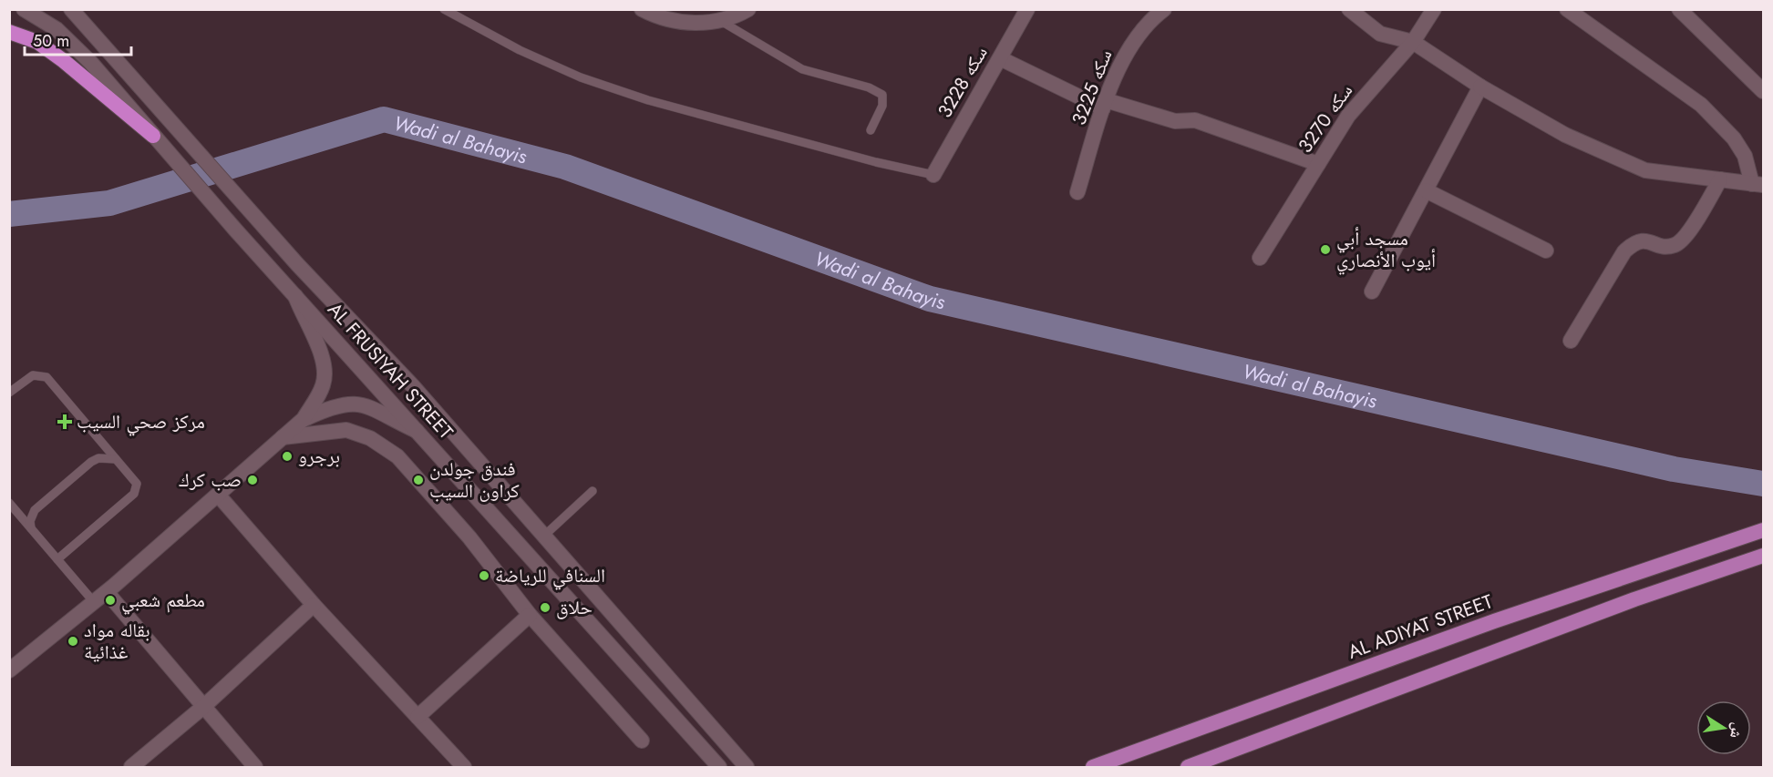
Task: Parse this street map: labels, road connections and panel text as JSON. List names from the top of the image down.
{
  "streets": {
    "main road": ["AL ADIYAT STREET"],
    "street": [
      "سكه 3228",
      "سكه 3225",
      "سكه 3270",
      "AL FRUSIYAH STREET"
    ]
  },
  "water": ["Wadi al Bahayis"],
  "places": {
    "other": [
      "مسجد أبي أيوب الأنصاري",
      "برجرو",
      "صب كرك",
      "فندق جولدن كراون السيب",
      "السنافي للرياضة",
      "مطعم شعبي",
      "حلاق",
      "بقاله مواد غذائية"
    ],
    "health": ["مركز صحي السيب"]
  },
  "scale_bar": "50 m",
  "north": "right"
}
